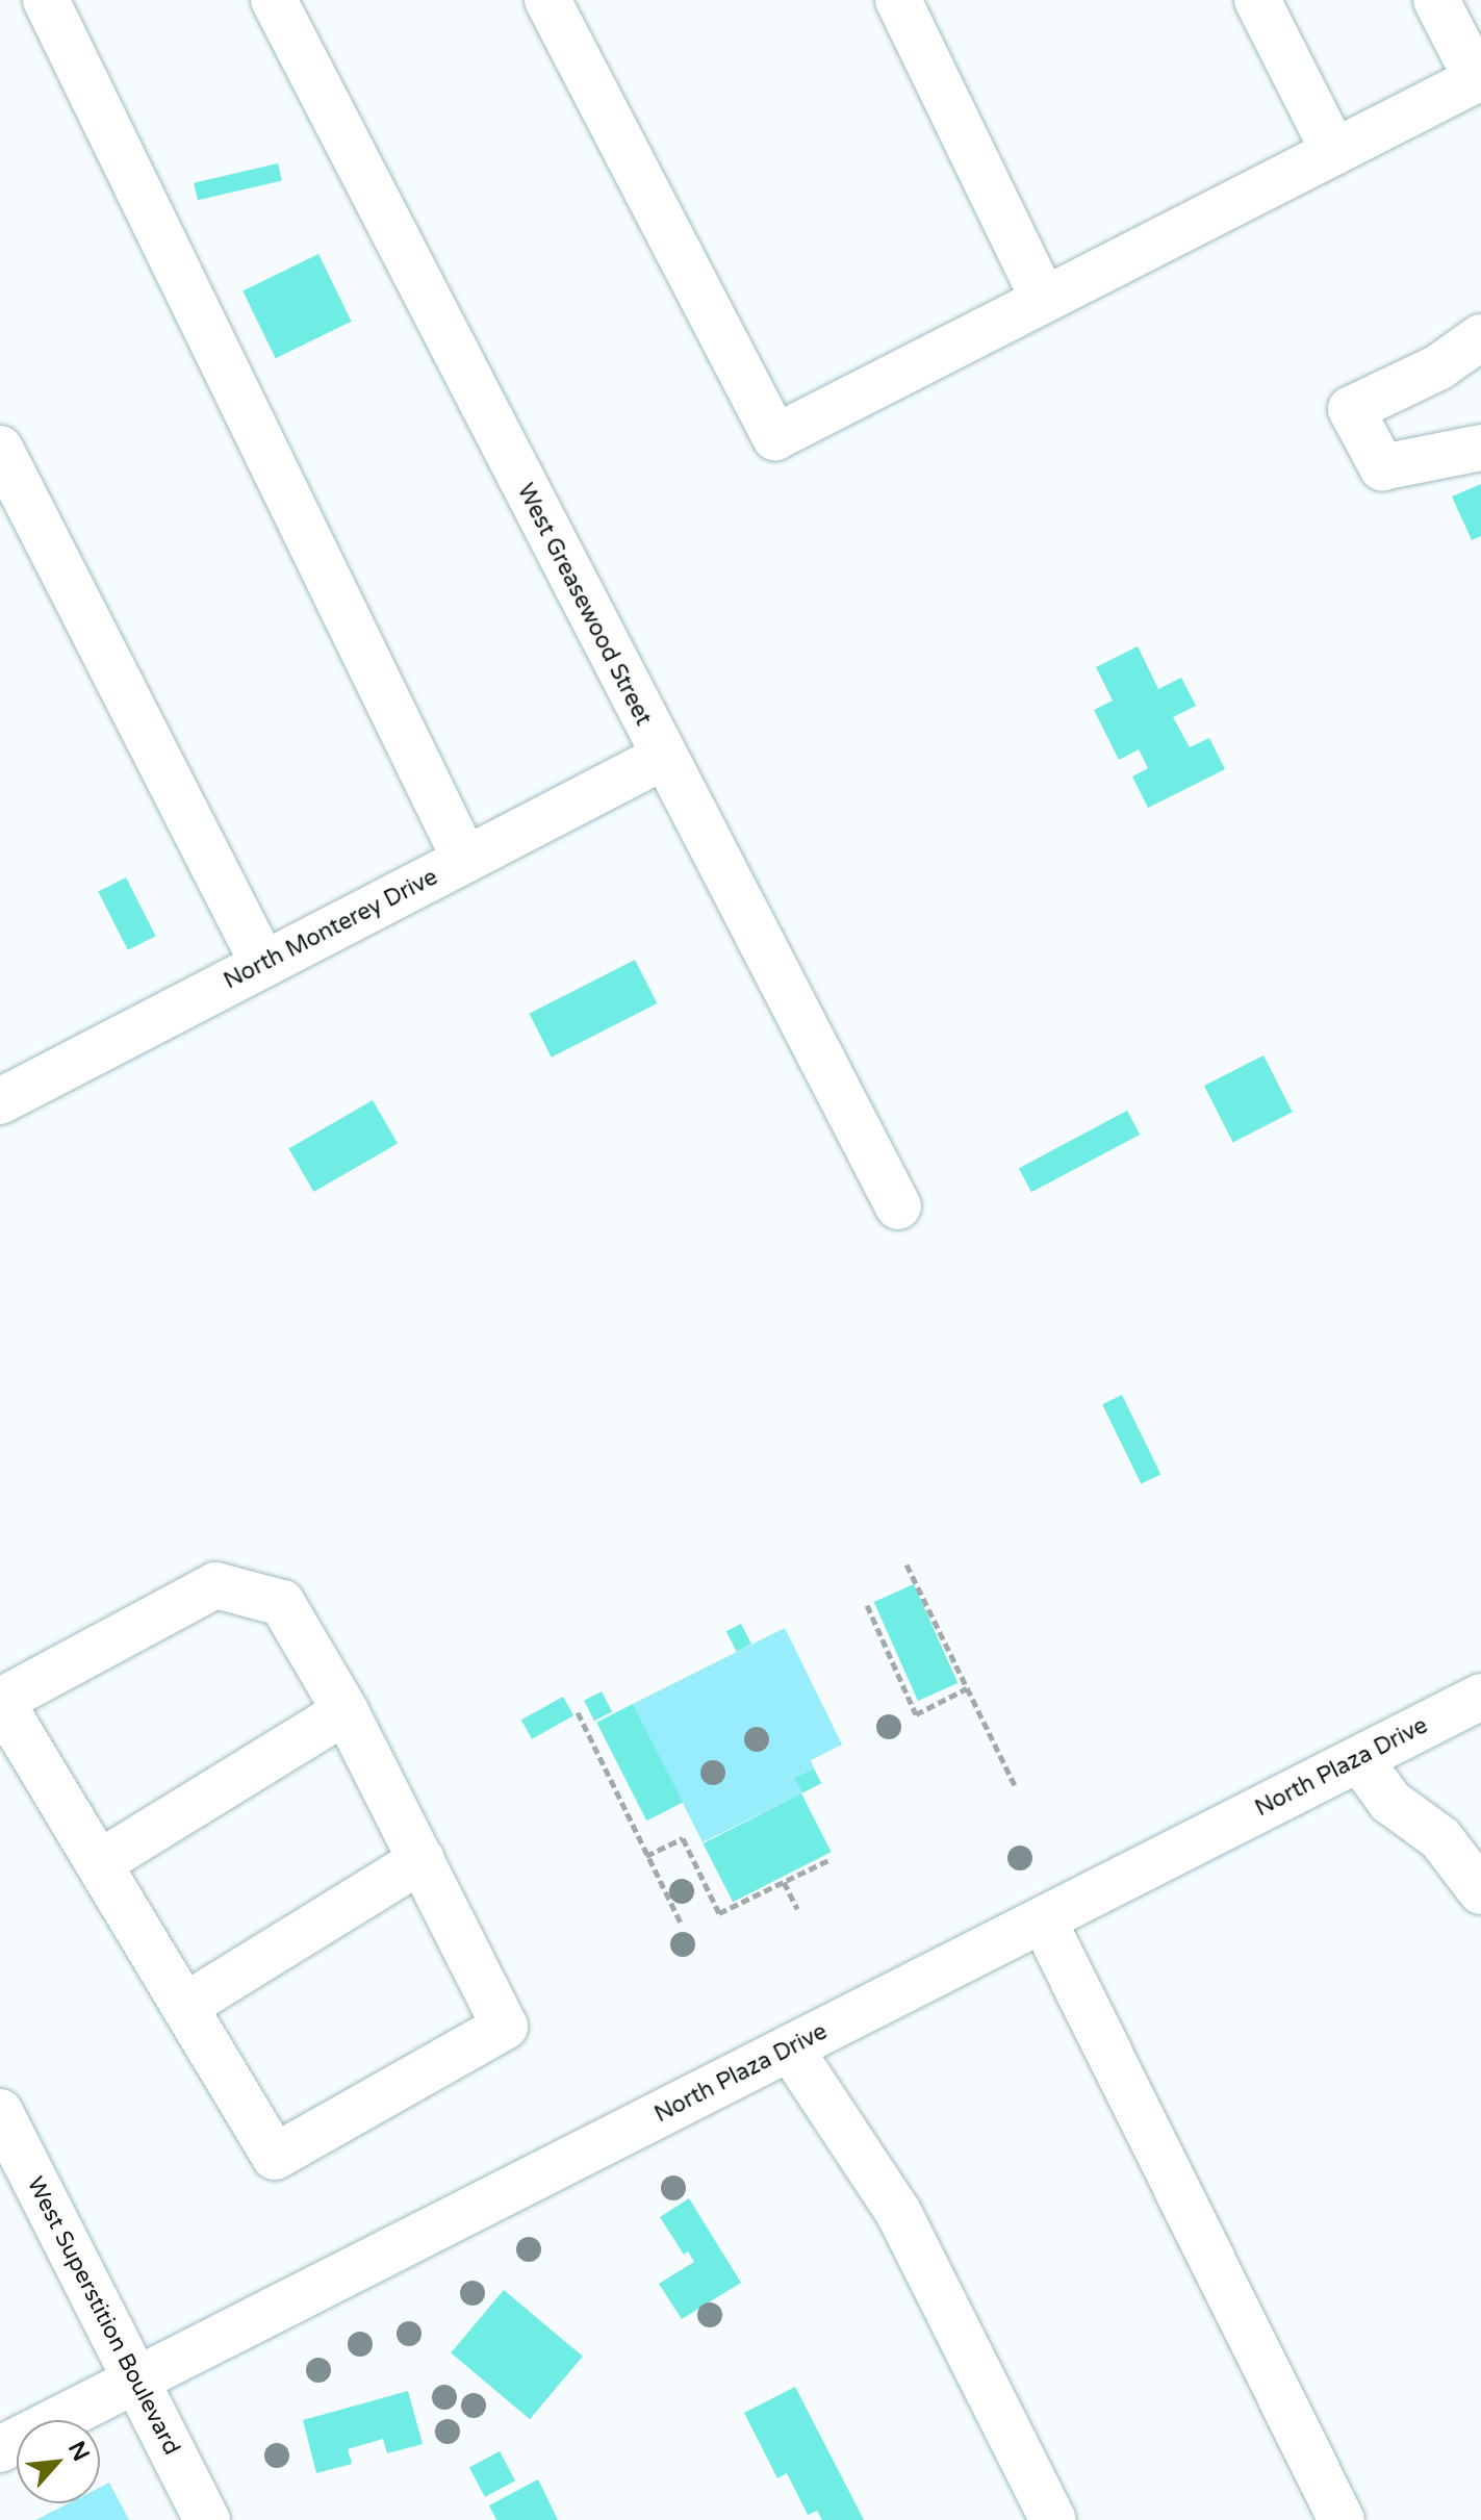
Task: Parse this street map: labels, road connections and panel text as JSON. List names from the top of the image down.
{
  "streets": {
    "street": [
      "West Greasewood Street",
      "North Monterey Drive",
      "North Plaza Drive",
      "West Superstition Boulevard"
    ]
  },
  "crossings": [
    ["West Greasewood Street", "North Monterey Drive"],
    ["North Plaza Drive", "West Superstition Boulevard"]
  ],
  "north": "top right"
}
